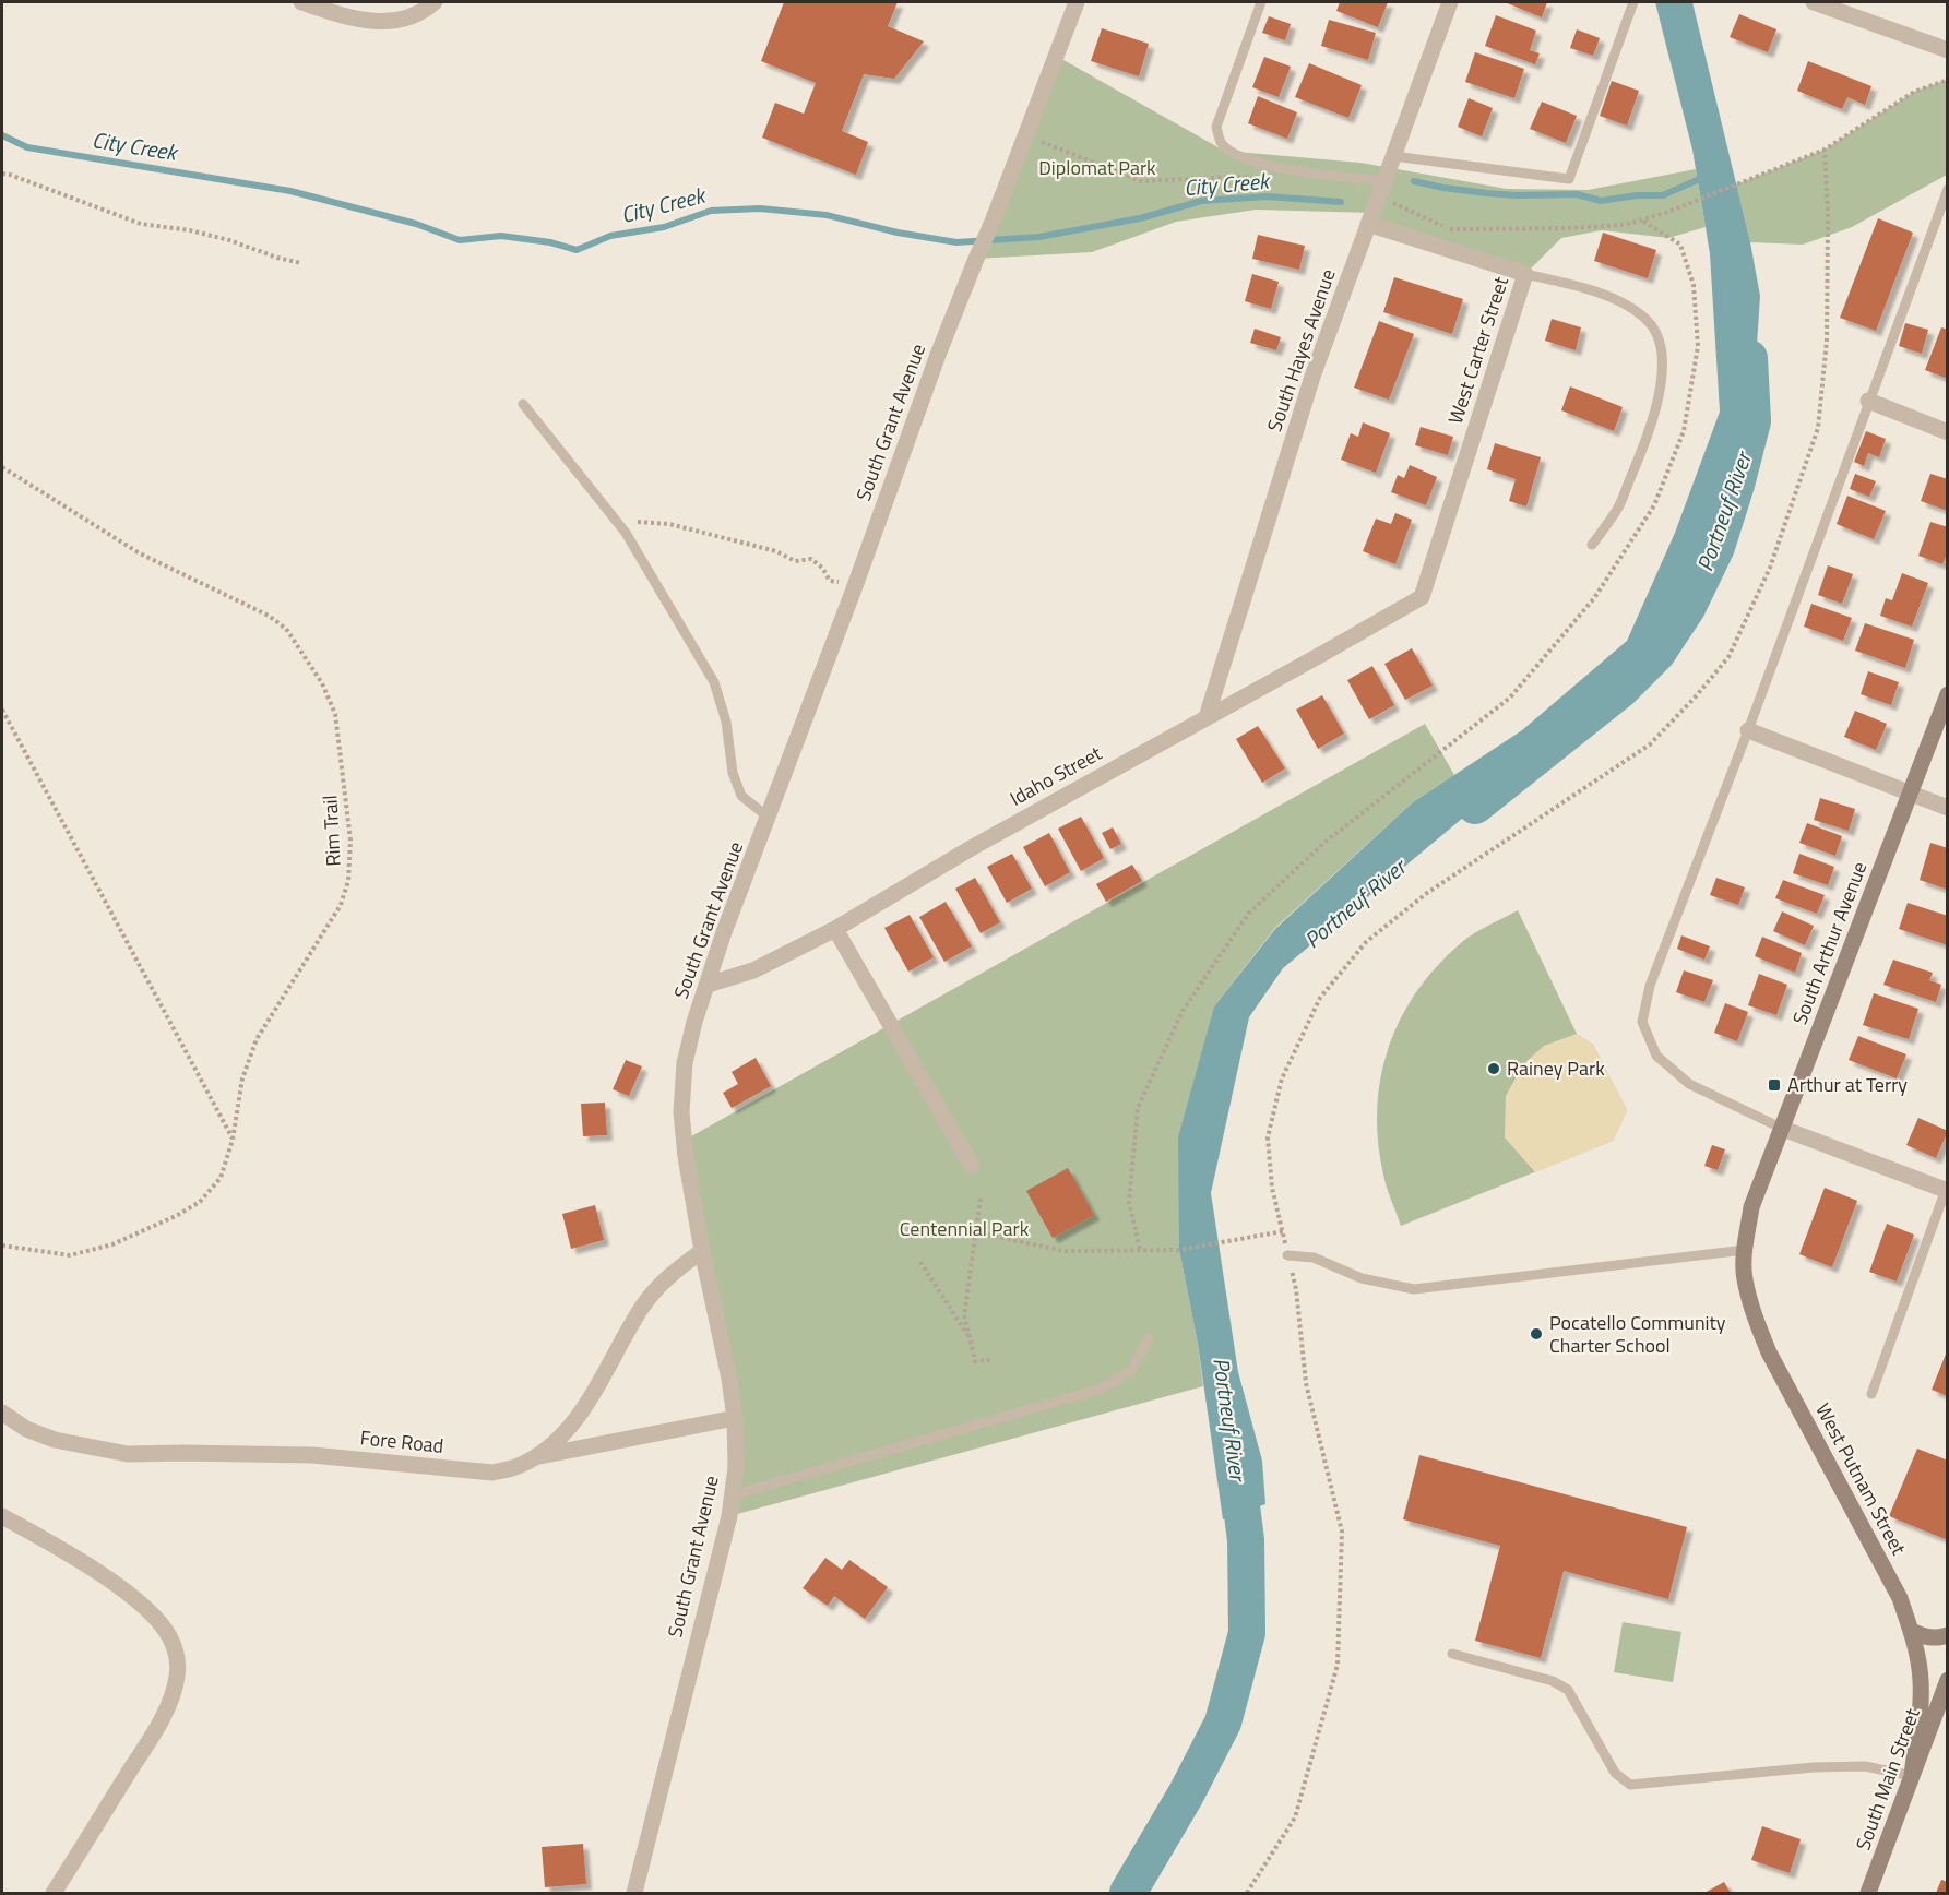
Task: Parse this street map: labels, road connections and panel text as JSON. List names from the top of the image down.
{
  "streets": {
    "main road": ["South Arthur Avenue", "West Putnam Street", "South Main Street"],
    "street": [
      "South Hayes Avenue",
      "West Carter Street",
      "South Grant Avenue",
      "Idaho Street",
      "Fore Road"
    ],
    "path": ["Rim Trail"]
  },
  "crossings": [
    ["South Hayes Avenue", "West Carter Street"],
    ["South Hayes Avenue", "Idaho Street"],
    ["West Carter Street", "Idaho Street"],
    ["South Grant Avenue", "Idaho Street"],
    ["South Grant Avenue", "Fore Road"],
    ["South Arthur Avenue", "West Putnam Street"],
    ["West Putnam Street", "South Main Street"]
  ],
  "water": ["City Creek", "Portneuf River"],
  "parks": ["Diplomat Park", "Centennial Park"],
  "places": {
    "other": ["Rainey Park", "Pocatello Community Charter School"],
    "transit": ["Arthur at Terry"]
  }
}
